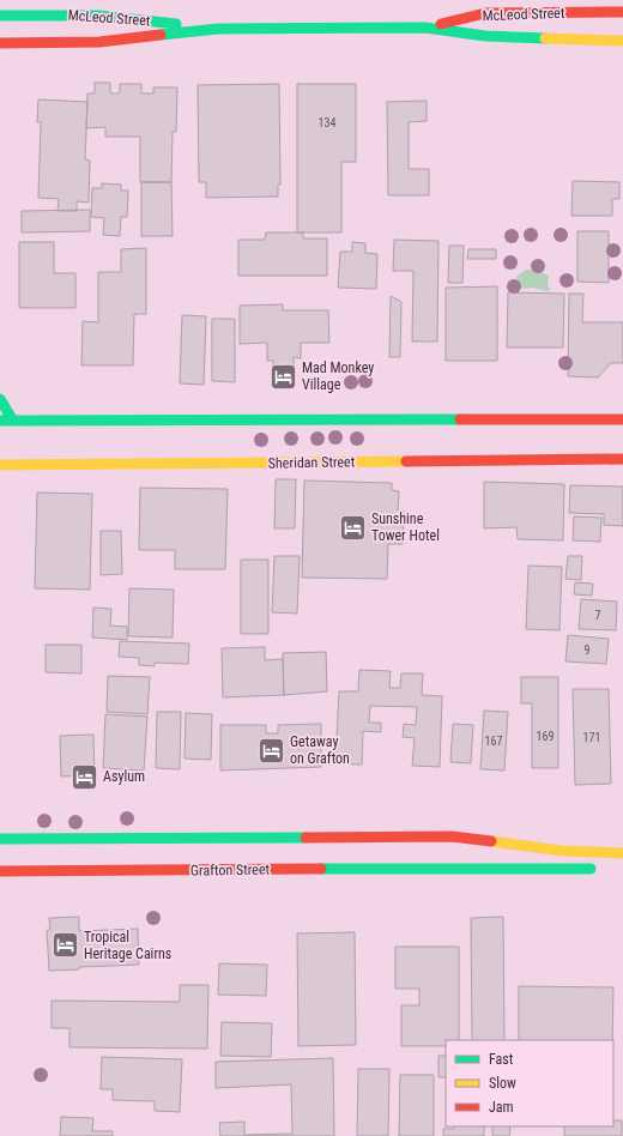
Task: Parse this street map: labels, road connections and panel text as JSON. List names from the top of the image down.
{
  "streets": {
    "main road": ["McLeod Street", "Sheridan Street", "Grafton Street"]
  },
  "places": {
    "hotel": [
      "Mad Monkey Village",
      "Sunshine Tower Hotel",
      "Getaway on Grafton",
      "Asylum",
      "Tropical Heritage Cairns"
    ]
  },
  "house_numbers": [
    "134",
    "7",
    "9",
    "169",
    "171",
    "167"
  ],
  "legend": ["Fast", "Slow", "Jam"]
}
